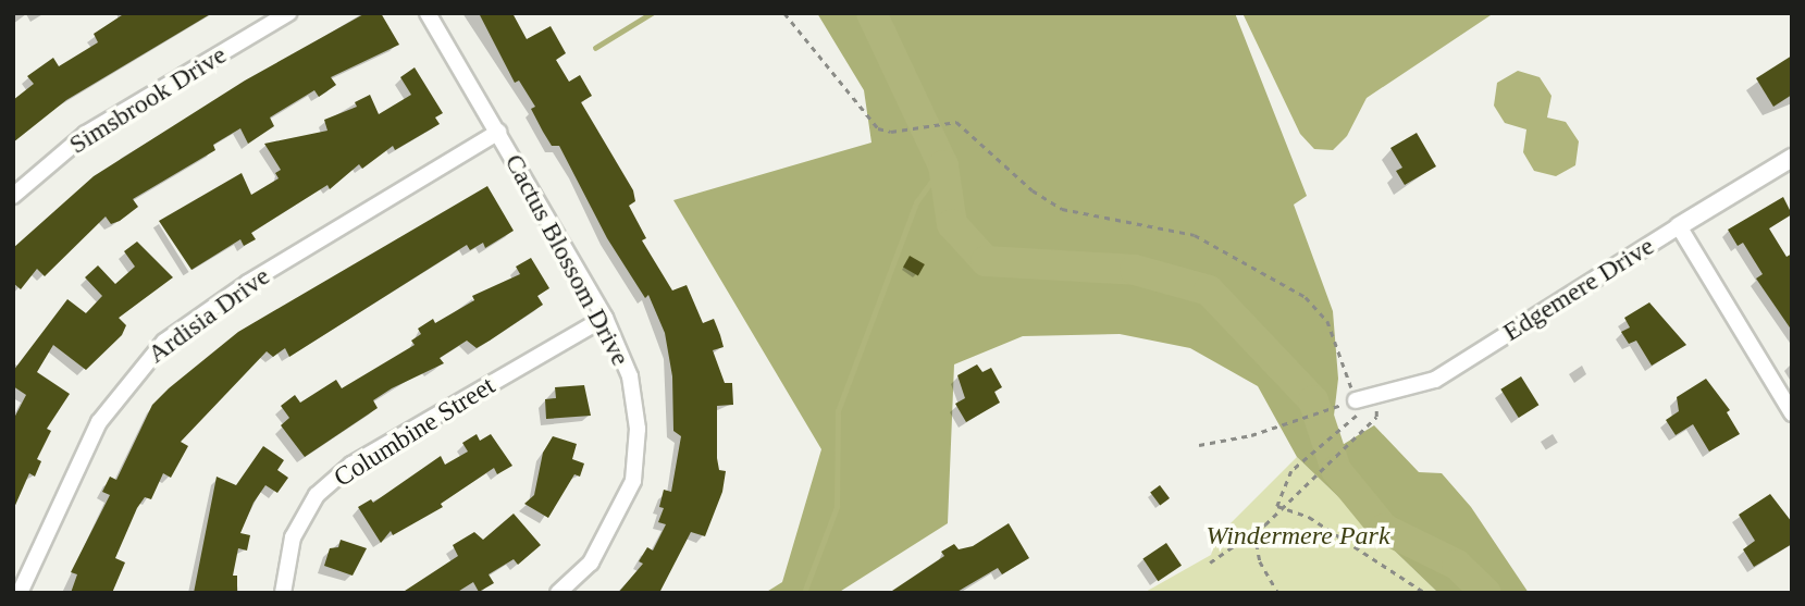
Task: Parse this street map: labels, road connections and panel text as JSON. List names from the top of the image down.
{
  "streets": {
    "street": [
      "Simsbrook Drive",
      "Cactus Blossom Drive",
      "Edgemere Drive",
      "Ardisia Drive",
      "Columbine Street"
    ]
  },
  "crossings": [
    ["Cactus Blossom Drive", "Ardisia Drive"],
    ["Cactus Blossom Drive", "Columbine Street"]
  ],
  "parks": ["Windermere Park"]
}
